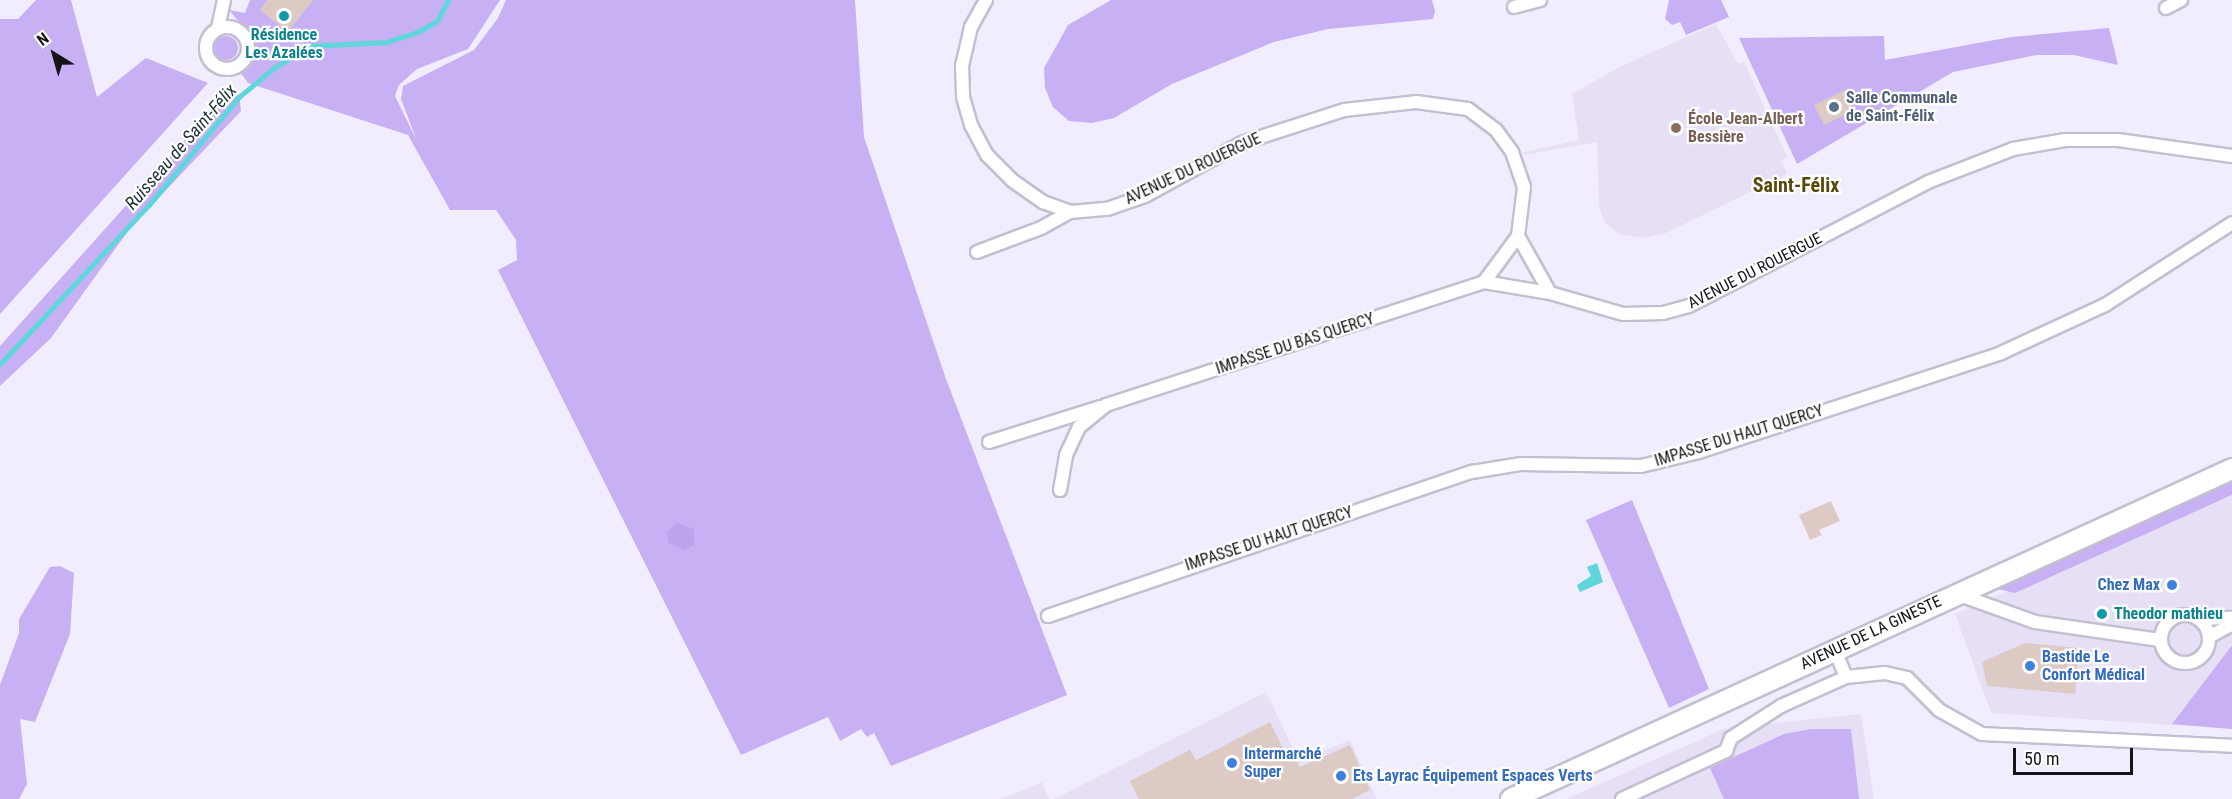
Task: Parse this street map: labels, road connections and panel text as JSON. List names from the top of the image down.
{
  "streets": {
    "main road": ["AVENUE DE LA GINESTE"],
    "street": ["AVENUE DU ROUERGUE", "IMPASSE DU BAS QUERCY", "IMPASSE DU HAUT QUERCY"]
  },
  "crossings": [
    ["AVENUE DU ROUERGUE", "IMPASSE DU BAS QUERCY"]
  ],
  "districts": ["Saint-Félix"],
  "water": ["Ruisseau de Saint-Félix"],
  "places": [
    "Résidence Les Azalées",
    "Salle Communale de Saint-Félix",
    "École Jean-Albert Bessière",
    "Chez Max",
    "Theodor mathieu",
    "Bastide Le Confort Médical",
    "Intermarché Super",
    "Ets Layrac Équipement Espaces Verts"
  ],
  "scale_bar": "50 m",
  "north": "top left"
}
